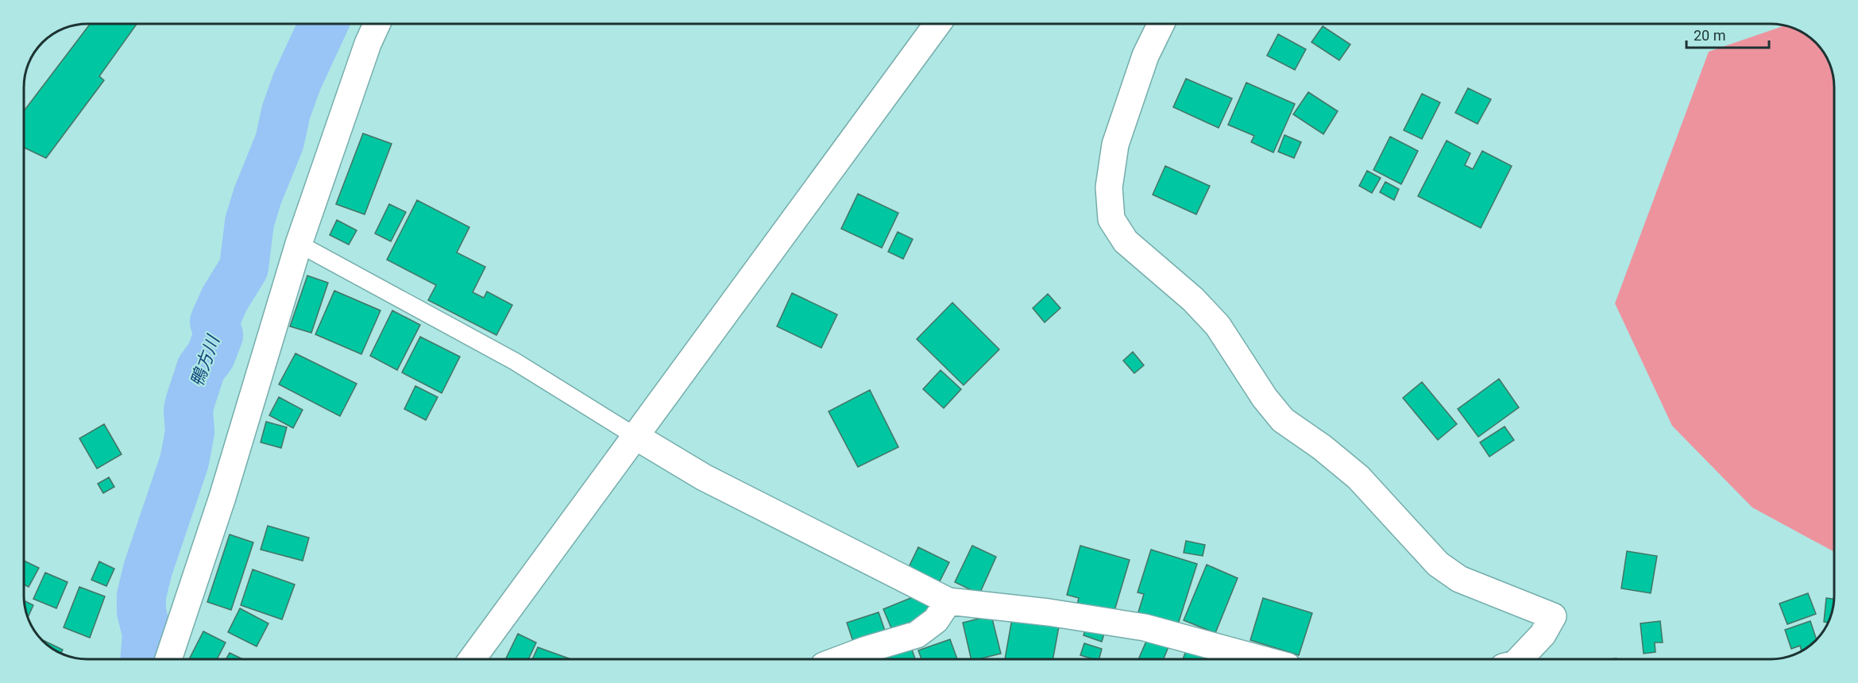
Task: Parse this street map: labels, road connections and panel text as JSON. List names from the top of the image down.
{
  "water": ["鴨方川"],
  "scale_bar": "20 m"
}
